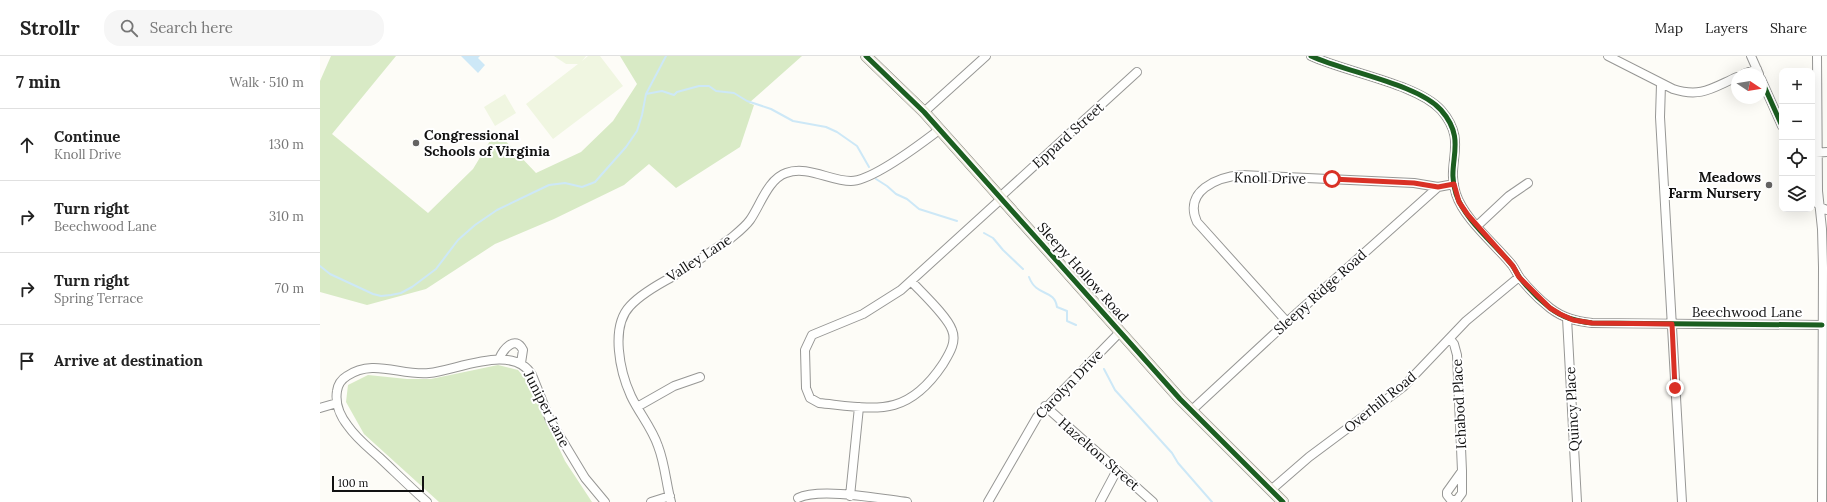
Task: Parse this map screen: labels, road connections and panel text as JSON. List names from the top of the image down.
{
  "streets": {
    "main road": ["Sleepy Hollow Road"],
    "street": [
      "Eppard Street",
      "Knoll Drive",
      "Valley Lane",
      "Sleepy Ridge Road",
      "Beechwood Lane",
      "Carolyn Drive",
      "Overhill Road",
      "Ichabod Place",
      "Juniper Lane",
      "Quincy Place",
      "Hazelton Street"
    ]
  },
  "crossings": [
    ["Eppard Street", "Sleepy Hollow Road"],
    ["Knoll Drive", "Sleepy Ridge Road"],
    ["Valley Lane", "Sleepy Hollow Road"],
    ["Sleepy Hollow Road", "Sleepy Ridge Road"],
    ["Sleepy Hollow Road", "Carolyn Drive"],
    ["Sleepy Hollow Road", "Overhill Road"],
    ["Beechwood Lane", "Overhill Road"],
    ["Beechwood Lane", "Quincy Place"],
    ["Carolyn Drive", "Hazelton Street"],
    ["Overhill Road", "Ichabod Place"]
  ],
  "places": ["Congressional Schools of Virginia", "Meadows Farm Nursery"],
  "scale_bar": "100 m",
  "north": "right",
  "page": {
    "header": "Strollr",
    "search": "Search here",
    "nav": ["Map", "Layers", "Share"],
    "heading": ["7 min", "Walk · 510 m"],
    "map_buttons": ["+", "−"],
    "list": [
      ["Continue", "Knoll Drive", "130 m"],
      ["Turn right", "Beechwood Lane", "310 m"],
      ["Turn right", "Spring Terrace", "70 m"],
      "Arrive at destination"
    ],
    "scale": "100 m"
  }
}
